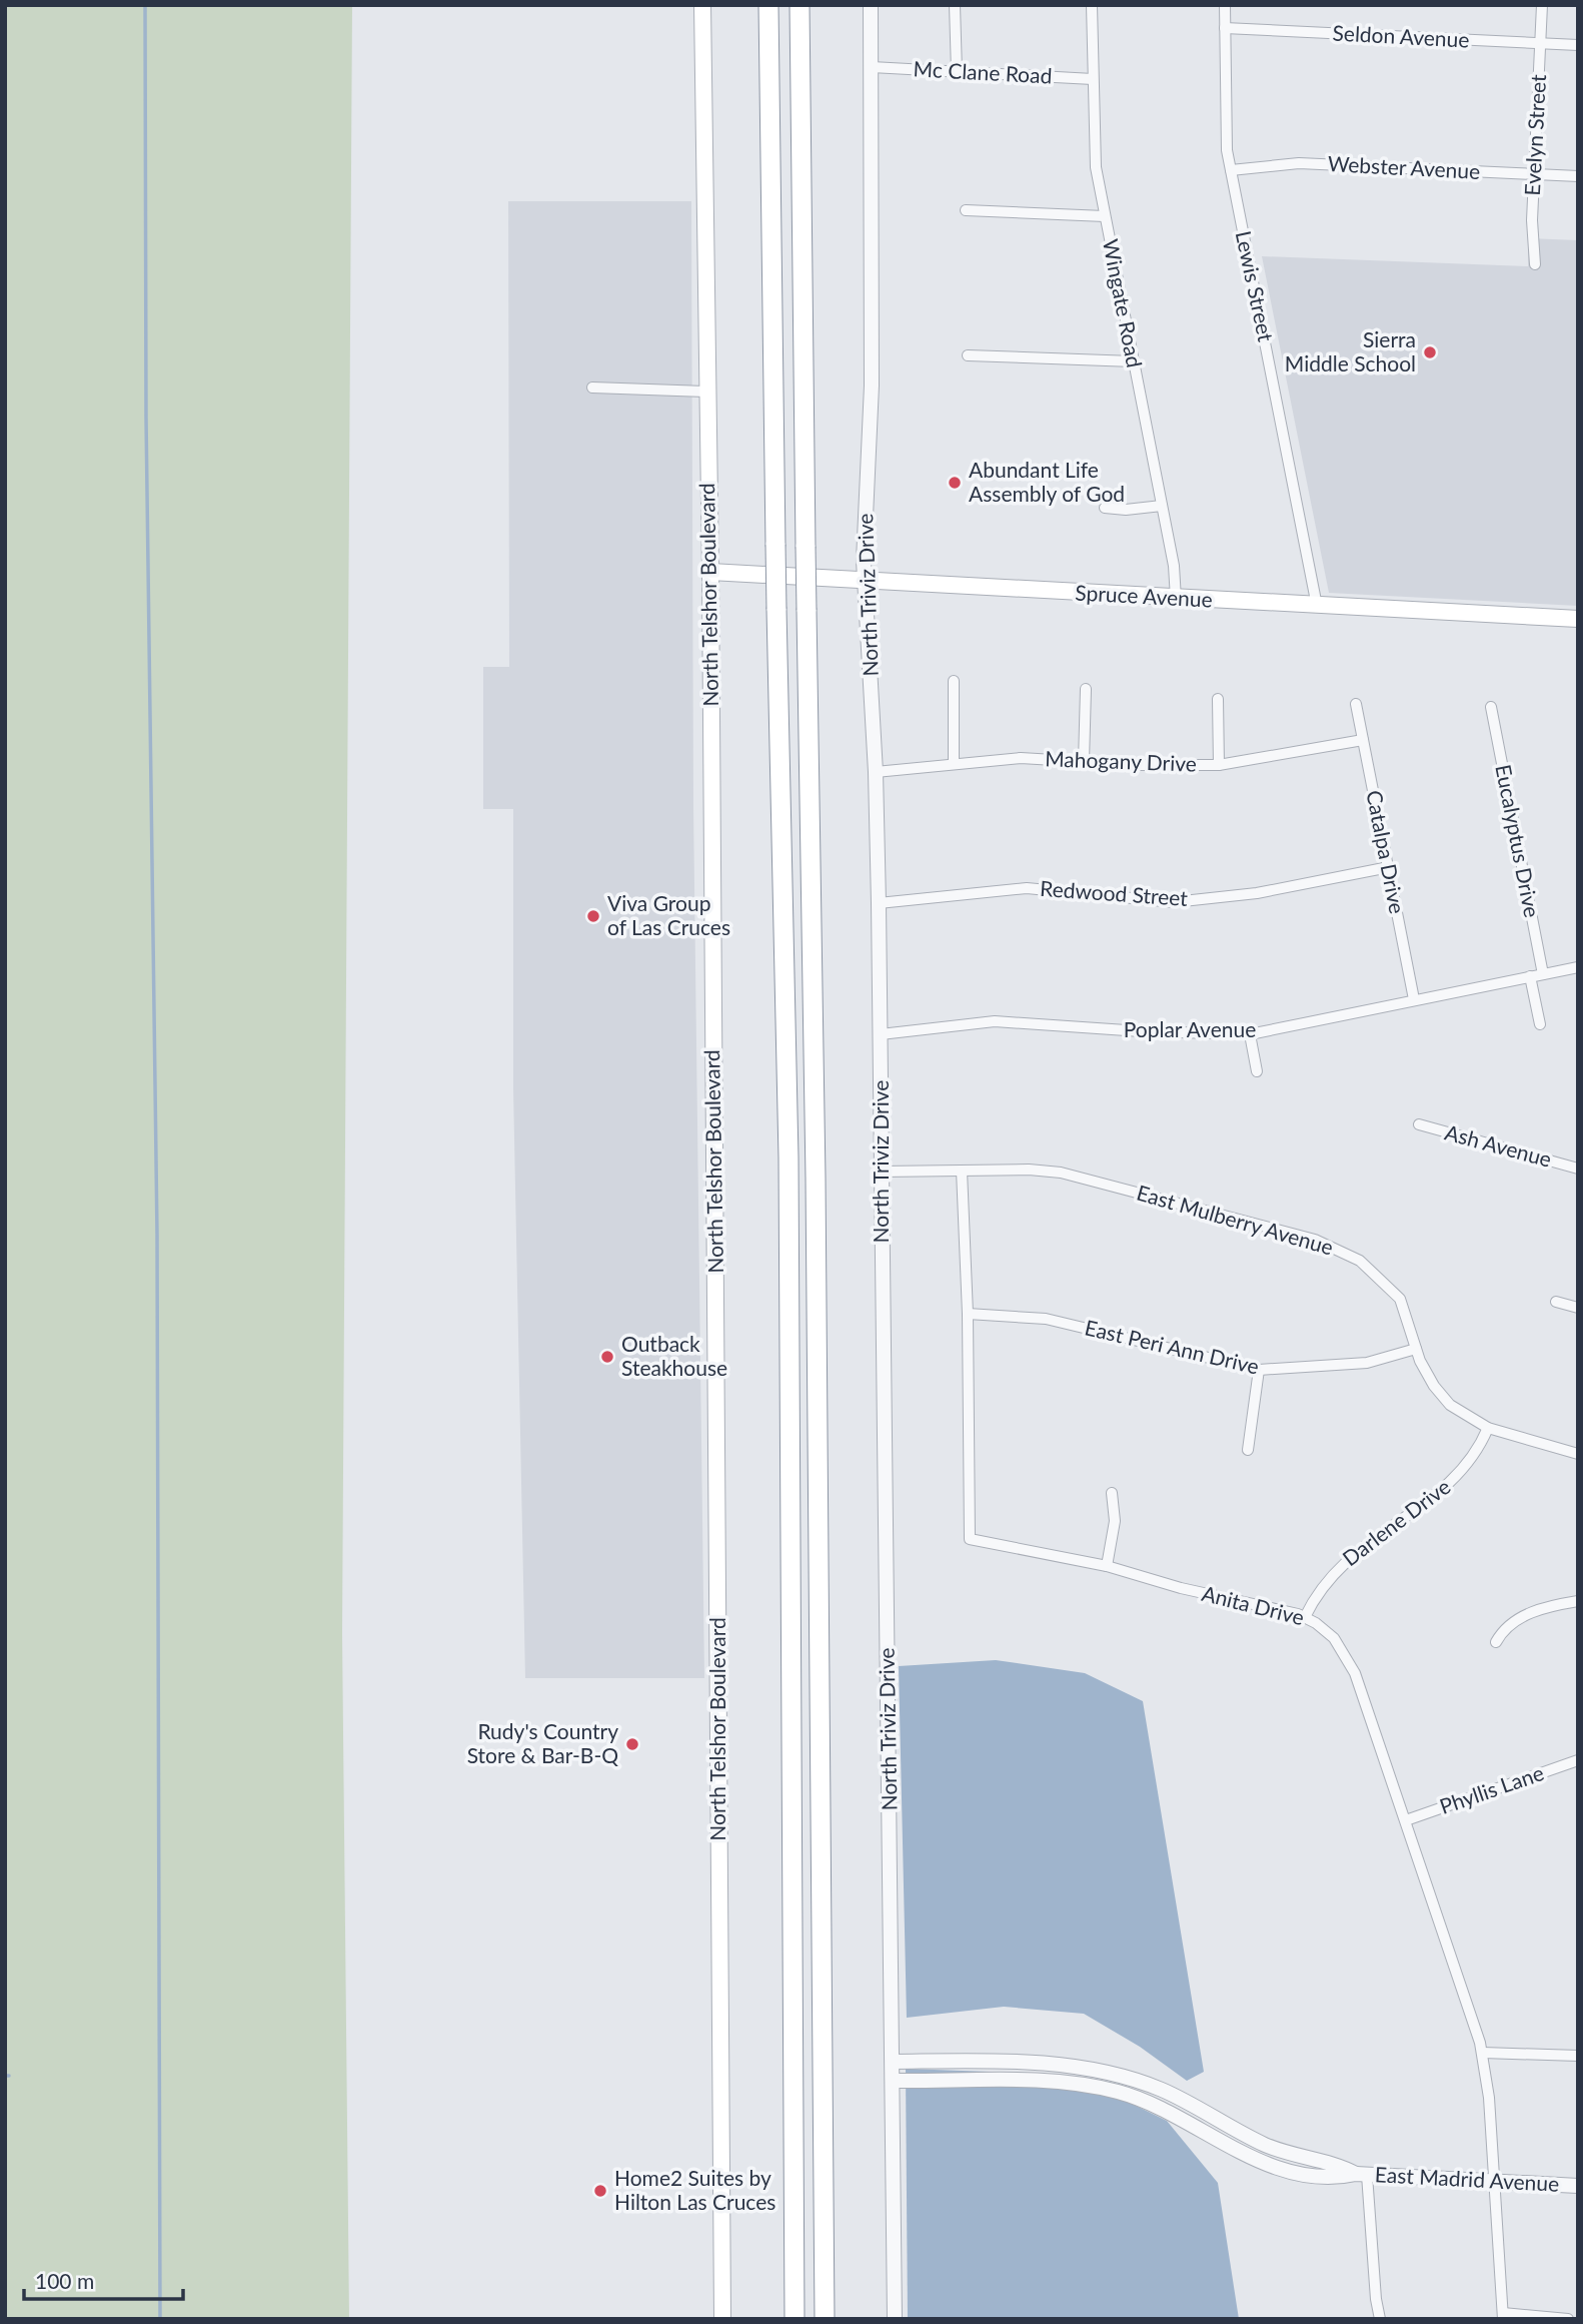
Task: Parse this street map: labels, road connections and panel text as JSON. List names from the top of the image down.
{
  "streets": {
    "main road": ["North Telshor Boulevard", "Spruce Avenue"],
    "street": [
      "Seldon Avenue",
      "Mc Clane Road",
      "Evelyn Street",
      "Webster Avenue",
      "Lewis Street",
      "Wingate Road",
      "North Triviz Drive",
      "Mahogany Drive",
      "Eucalyptus Drive",
      "Catalpa Drive",
      "Redwood Street",
      "Poplar Avenue",
      "Ash Avenue",
      "East Mulberry Avenue",
      "East Peri Ann Drive",
      "Darlene Drive",
      "Anita Drive",
      "Phyllis Lane",
      "East Madrid Avenue"
    ]
  },
  "crossings": [
    ["Seldon Avenue", "Evelyn Street"],
    ["Seldon Avenue", "Lewis Street"],
    ["Mc Clane Road", "Wingate Road"],
    ["Mc Clane Road", "North Triviz Drive"],
    ["Evelyn Street", "Webster Avenue"],
    ["Webster Avenue", "Lewis Street"],
    ["Lewis Street", "Spruce Avenue"],
    ["Wingate Road", "Spruce Avenue"],
    ["North Telshor Boulevard", "Spruce Avenue"],
    ["North Triviz Drive", "Spruce Avenue"],
    ["North Triviz Drive", "Mahogany Drive"],
    ["North Triviz Drive", "Redwood Street"],
    ["North Triviz Drive", "Poplar Avenue"],
    ["North Triviz Drive", "East Mulberry Avenue"],
    ["North Triviz Drive", "East Madrid Avenue"],
    ["Mahogany Drive", "Catalpa Drive"],
    ["Eucalyptus Drive", "Poplar Avenue"],
    ["Catalpa Drive", "Redwood Street"],
    ["Catalpa Drive", "Poplar Avenue"],
    ["East Mulberry Avenue", "East Peri Ann Drive"],
    ["East Mulberry Avenue", "Darlene Drive"],
    ["East Mulberry Avenue", "Anita Drive"],
    ["East Peri Ann Drive", "Anita Drive"],
    ["Darlene Drive", "Anita Drive"],
    ["Anita Drive", "Phyllis Lane"],
    ["Anita Drive", "East Madrid Avenue"]
  ],
  "places": [
    "Sierra Middle School",
    "Abundant Life Assembly of God",
    "Viva Group of Las Cruces",
    "Outback Steakhouse",
    "Rudy's Country Store & Bar-B-Q",
    "Home2 Suites by Hilton Las Cruces"
  ],
  "scale_bar": "100 m"
}
